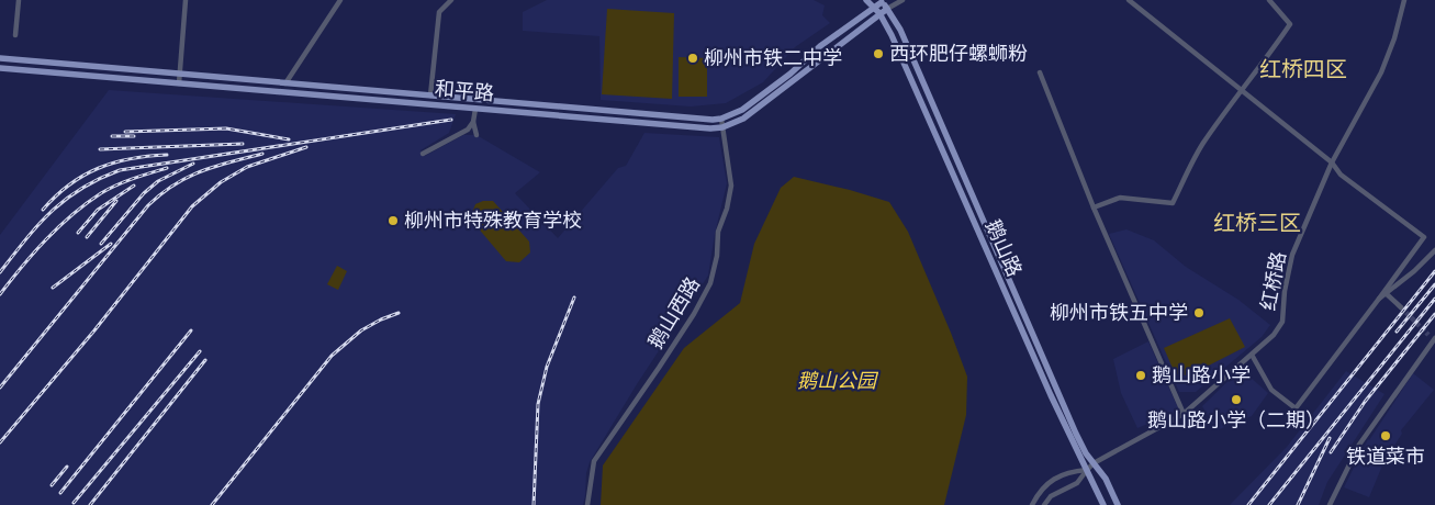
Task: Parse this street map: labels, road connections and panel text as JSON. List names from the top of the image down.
{
  "streets": {
    "main road": ["和平路", "鹅山路"],
    "street": ["红桥路", "鹅山西路"]
  },
  "crossings": [
    ["和平路", "鹅山路"],
    ["和平路", "鹅山西路"],
    ["鹅山路", "红桥路"]
  ],
  "districts": ["红桥四区", "红桥三区"],
  "parks": ["鹅山公园"],
  "places": [
    "西环肥仔螺蛳粉",
    "柳州市铁二中学",
    "柳州市特殊教育学校",
    "柳州市铁五中学",
    "鹅山路小学",
    "鹅山路小学（二期）",
    "铁道菜市"
  ]
}
